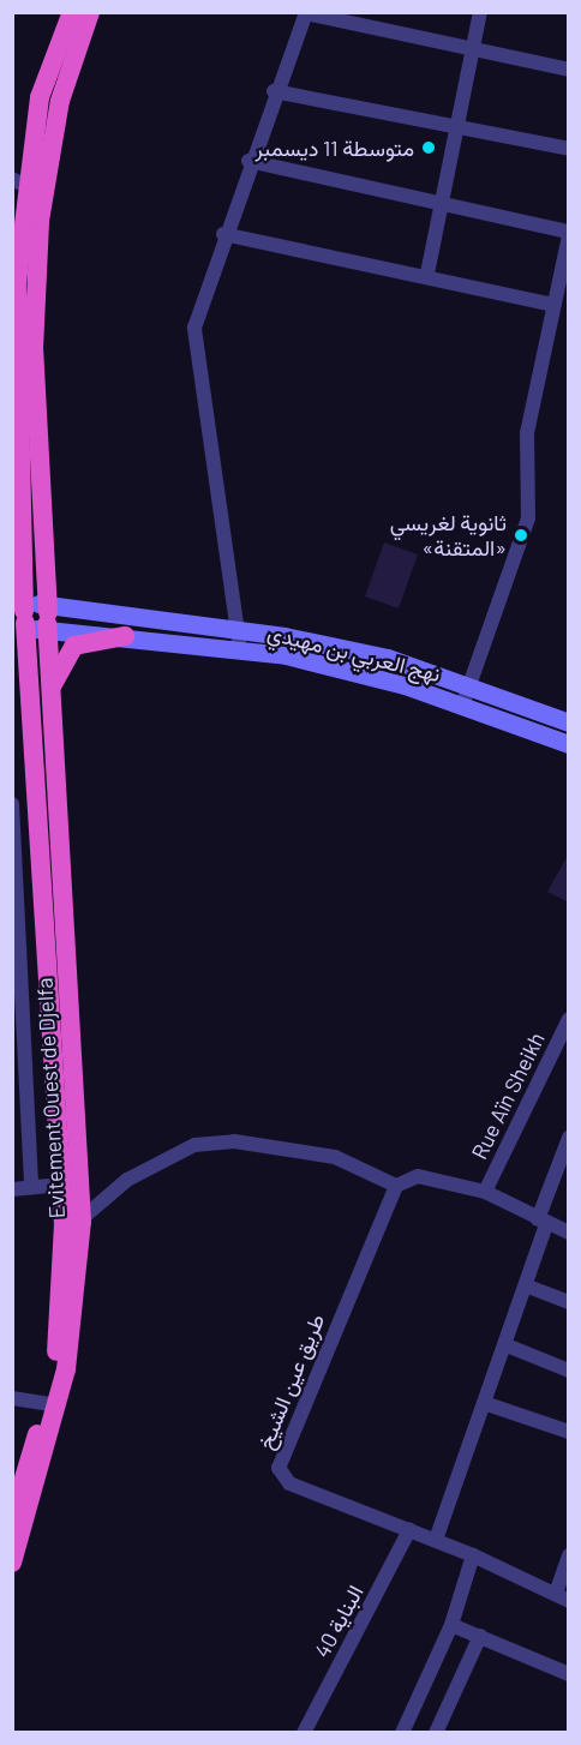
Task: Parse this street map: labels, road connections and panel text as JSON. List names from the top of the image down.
{
  "streets": {
    "highway": ["Evitement Ouest de Djelfa"],
    "main road": ["نهج العربي بن مهيدي"],
    "street": ["Rue Aïn Sheikh", "طريق عين الشيخ", "البناية 40"]
  },
  "crossings": [
    ["نهج العربي بن مهيدي", "Evitement Ouest de Djelfa"],
    ["طريق عين الشيخ", "البناية 40"]
  ],
  "places": ["متوسطة 11 ديسمبر", "ثانوية لغريسي «المتقنة»"]
}
